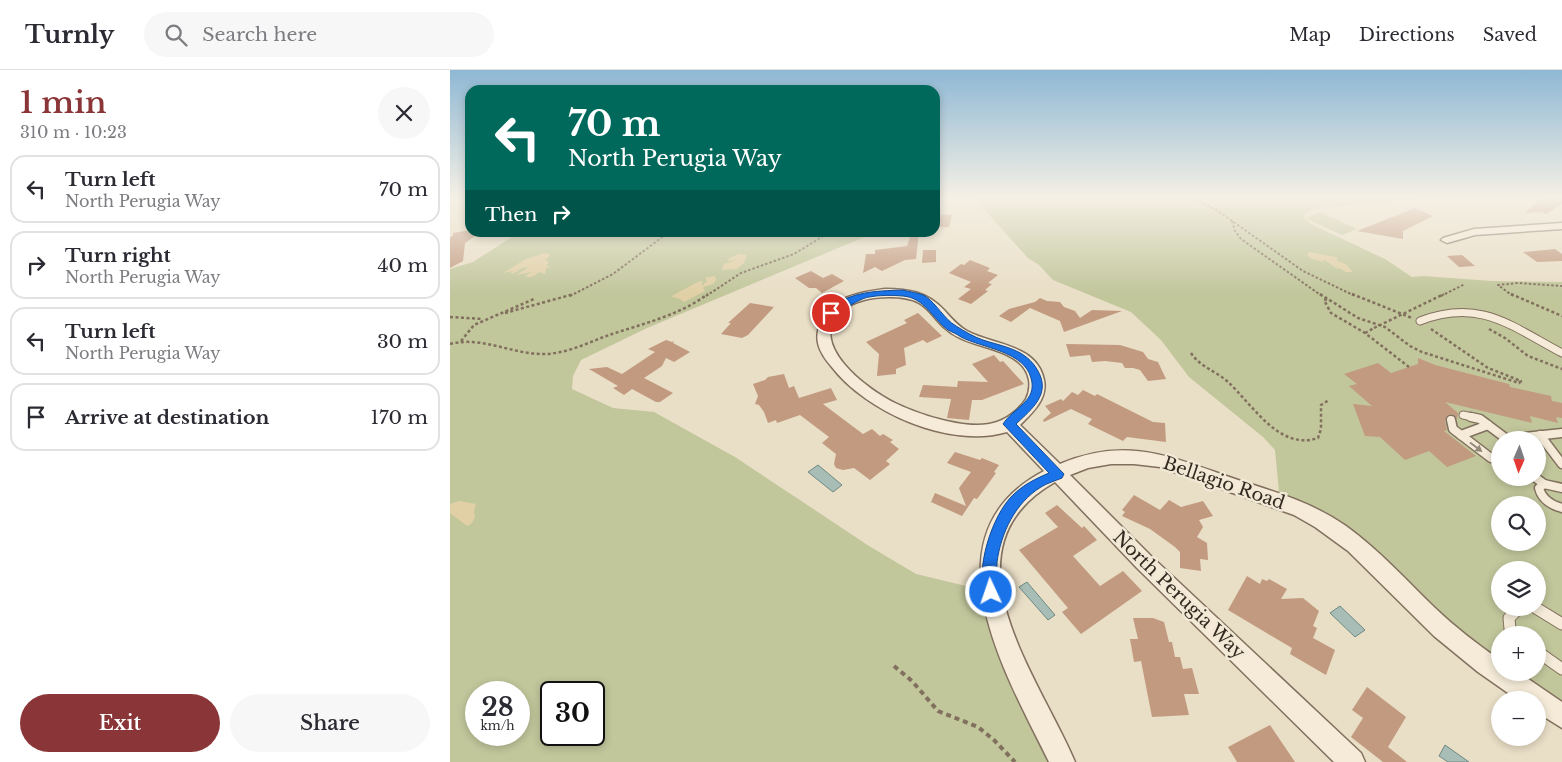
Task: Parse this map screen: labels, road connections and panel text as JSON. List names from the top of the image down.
{
  "streets": {
    "street": ["Bellagio Road", "North Perugia Way"]
  },
  "crossings": [
    ["Bellagio Road", "North Perugia Way"]
  ],
  "north": "bottom",
  "page": {
    "header": "Turnly",
    "search": "Search here",
    "nav": ["Map", "Directions", "Saved"],
    "heading": ["1 min", "310 m · 10:23"],
    "turn": ["70 m", "North Perugia Way"],
    "list": [
      {
        "name": "Turn left",
        "note": "North Perugia Way",
        "value": "70 m"
      },
      {
        "name": "Turn right",
        "note": "North Perugia Way",
        "value": "40 m"
      },
      {
        "name": "Turn left",
        "note": "North Perugia Way",
        "value": "30 m"
      },
      {
        "name": "Arrive at destination",
        "value": "170 m"
      }
    ],
    "then": "Then",
    "map_buttons": ["+", "−"],
    "speed": "28 km/h",
    "limit": "30",
    "buttons": ["Exit", "Share"]
  }
}
